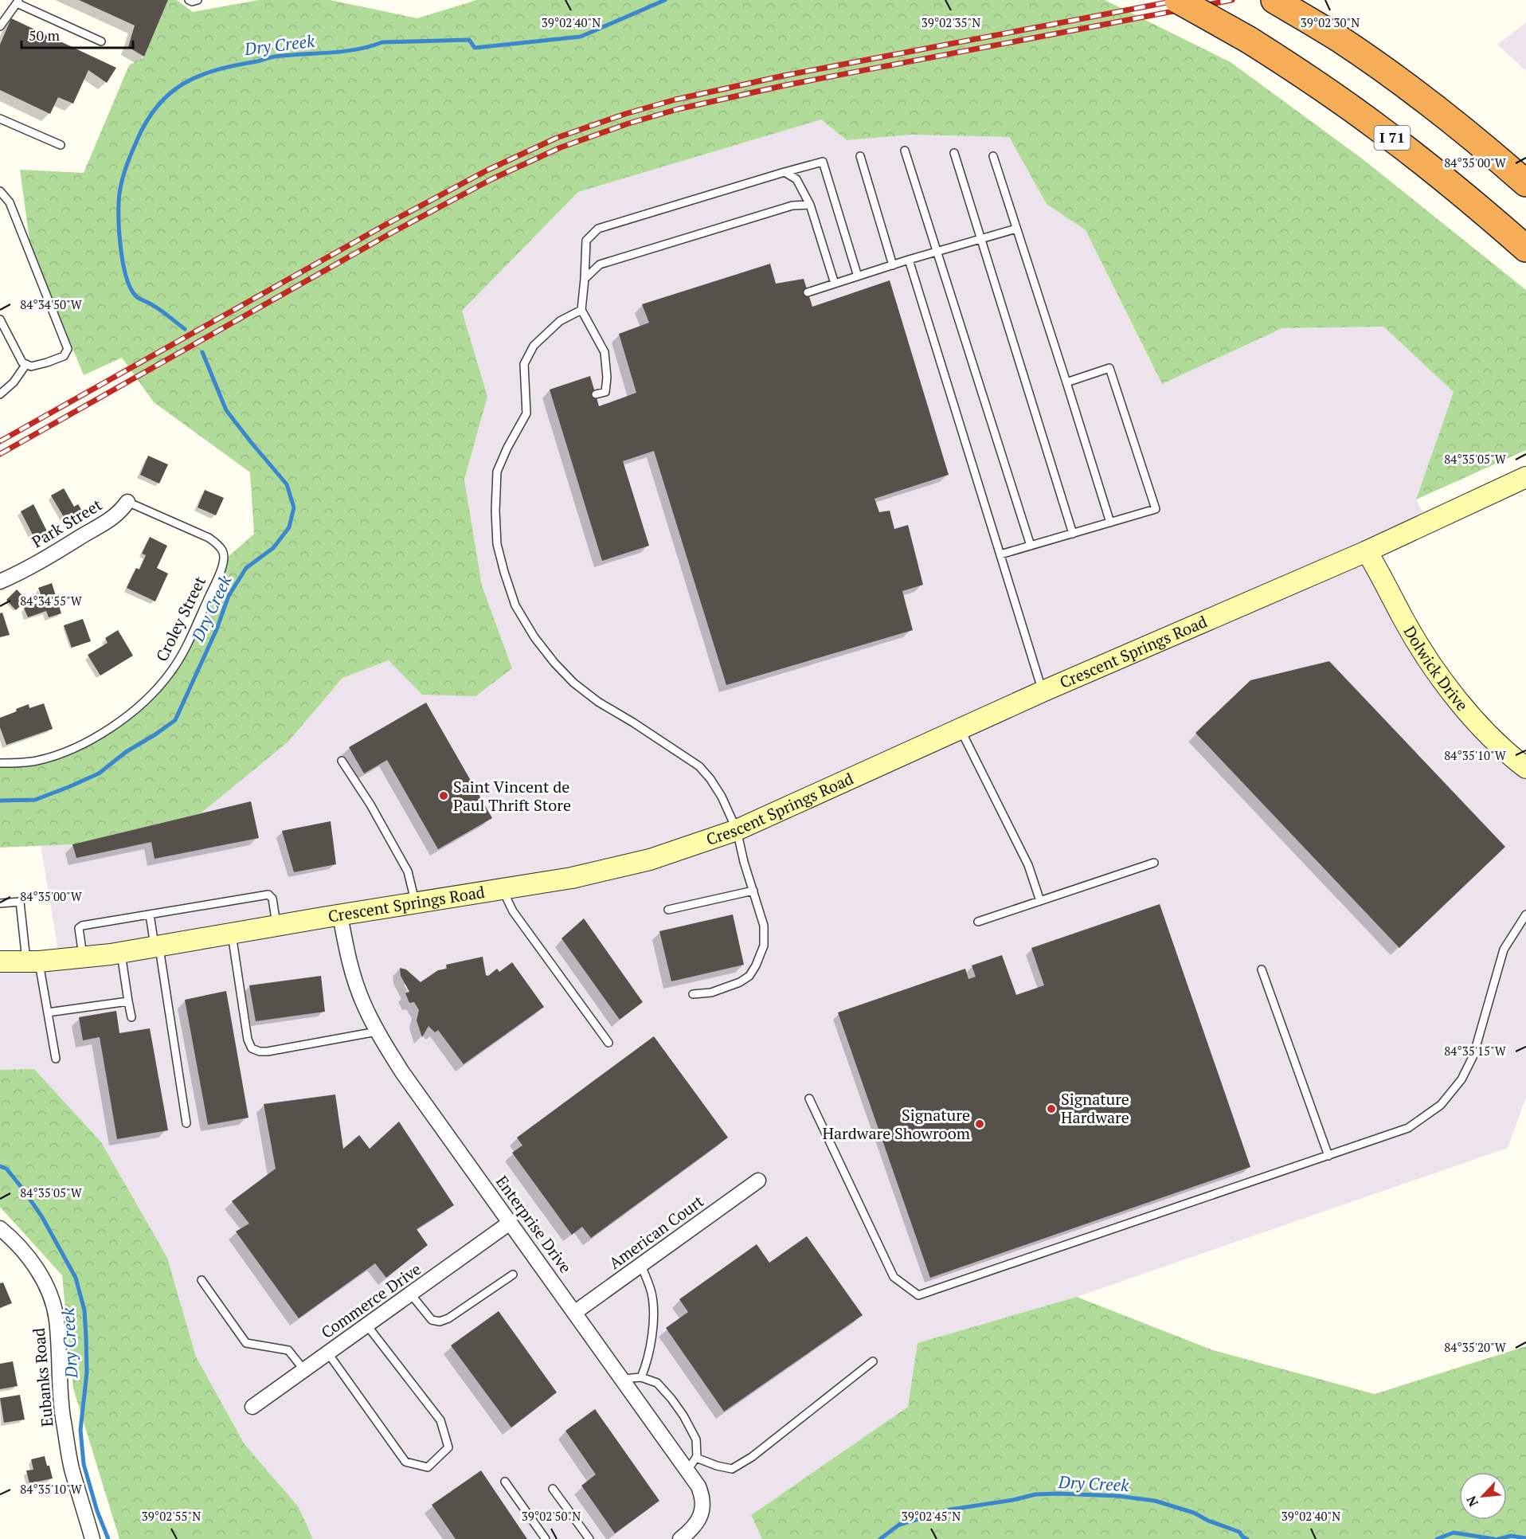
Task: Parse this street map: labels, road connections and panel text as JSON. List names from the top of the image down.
{
  "streets": {
    "highway": ["I 71"],
    "main road": ["Crescent Springs Road", "Dolwick Drive"],
    "street": [
      "Park Street",
      "Enterprise Drive",
      "American Court",
      "Commerce Drive",
      "Eubanks Road"
    ],
    "lane": ["Croley Street"]
  },
  "crossings": [
    ["Park Street", "Croley Street"],
    ["Crescent Springs Road", "Dolwick Drive"],
    ["Crescent Springs Road", "Enterprise Drive"],
    ["Enterprise Drive", "American Court"],
    ["Enterprise Drive", "Commerce Drive"]
  ],
  "water": ["Dry Creek"],
  "places": ["Saint Vincent de Paul Thrift Store", "Signature Hardware", "Signature Hardware Showroom"],
  "scale_bar": "50 m",
  "north": "bottom left",
  "coordinates": [
    "39°02'40\"N",
    "39°02'35\"N",
    "39°02'30\"N",
    "84°35'00\"W",
    "84°34'50\"W",
    "84°35'05\"W",
    "84°34'55\"W",
    "84°35'10\"W",
    "84°35'15\"W",
    "84°35'20\"W",
    "39°02'55\"N",
    "39°02'50\"N",
    "39°02'45\"N"
  ]
}
